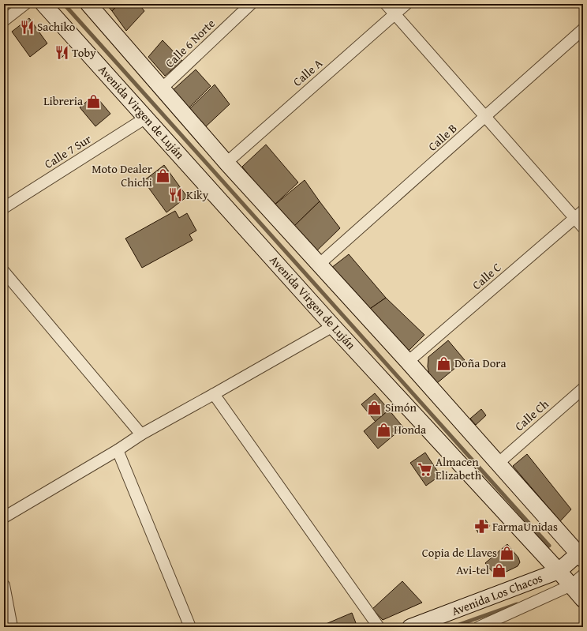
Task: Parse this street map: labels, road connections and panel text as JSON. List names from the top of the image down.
{
  "streets": {
    "main road": ["Avenida Virgen de Luján", "Avenida Los Chacos"],
    "street": [
      "Calle 6 Norte",
      "Calle A",
      "Calle B",
      "Calle 7 Sur",
      "Calle C",
      "Calle Ch"
    ]
  },
  "crossings": [
    ["Avenida Virgen de Luján", "Calle 7 Sur"],
    ["Avenida Virgen de Luján", "Avenida Los Chacos"]
  ],
  "places": {
    "restaurant": ["Sachiko", "Toby", "Kiky"],
    "shop": [
      "Libreria",
      "Moto Dealer Chichi",
      "Doña Dora",
      "Simón",
      "Honda",
      "Copia de Llaves",
      "Avi-tel"
    ],
    "supermarket": ["Almacen Elizabeth"],
    "pharmacy": ["FarmaUnidas"]
  }
}
